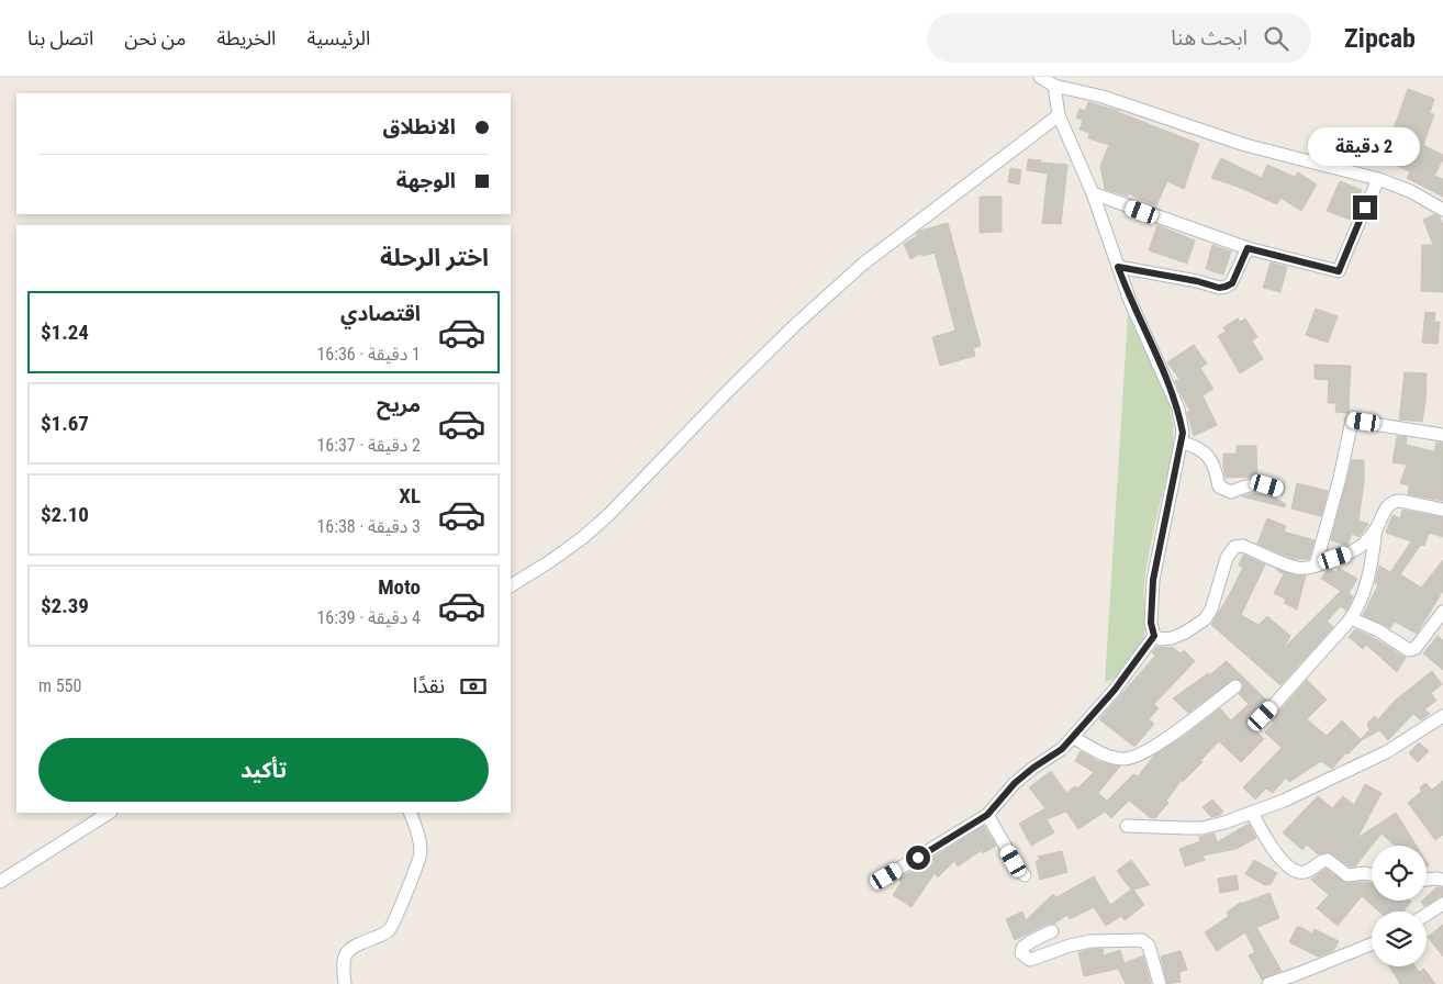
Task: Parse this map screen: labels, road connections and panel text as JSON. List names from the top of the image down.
{
  "page": {
    "header": "Zipcab",
    "search": "ابحث هنا",
    "nav": [
      "الرئيسية",
      "الخريطة",
      "من نحن",
      "اتصل بنا"
    ],
    "banner": ["الانطلاق", "الوجهة"],
    "bubble": "2 دقيقة",
    "heading": "اختر الرحلة",
    "list": [
      {
        "name": "اقتصادي",
        "note": "1 دقيقة · 16:36",
        "value": "$1.24"
      },
      {
        "name": "مريح",
        "note": "2 دقيقة · 16:37",
        "value": "$1.67"
      },
      {
        "name": "XL",
        "note": "3 دقيقة · 16:38",
        "value": "$2.10"
      },
      {
        "name": "Moto",
        "note": "4 دقيقة · 16:39",
        "value": "$2.39"
      }
    ],
    "pay": ["نقدًا", "550 m"],
    "buttons": "تأكيد"
  }
}
